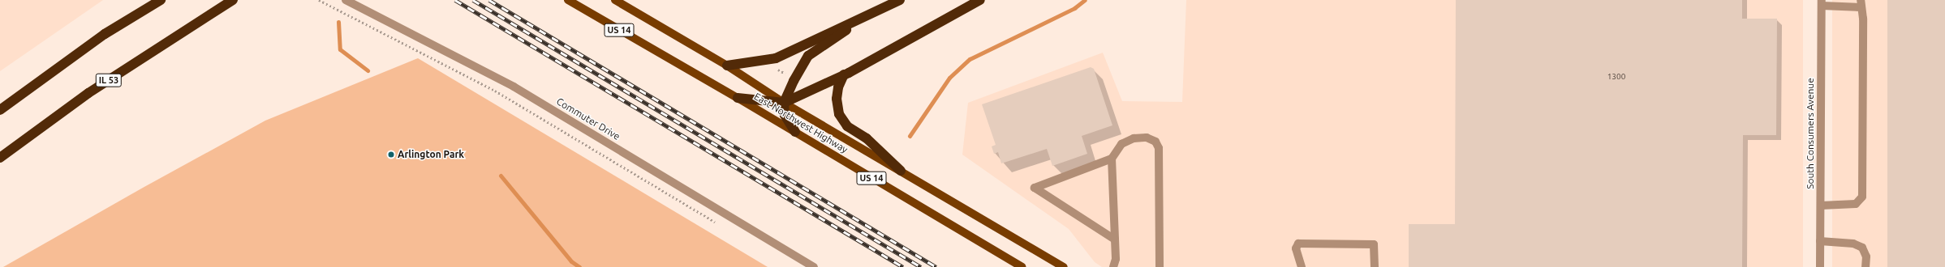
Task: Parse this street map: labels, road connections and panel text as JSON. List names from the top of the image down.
{
  "streets": {
    "highway": ["IL 53"],
    "main road": ["US 14", "East Northwest Highway"],
    "street": ["Commuter Drive", "South Consumers Avenue"]
  },
  "places": ["Arlington Park"],
  "house_numbers": ["1300"]
}
